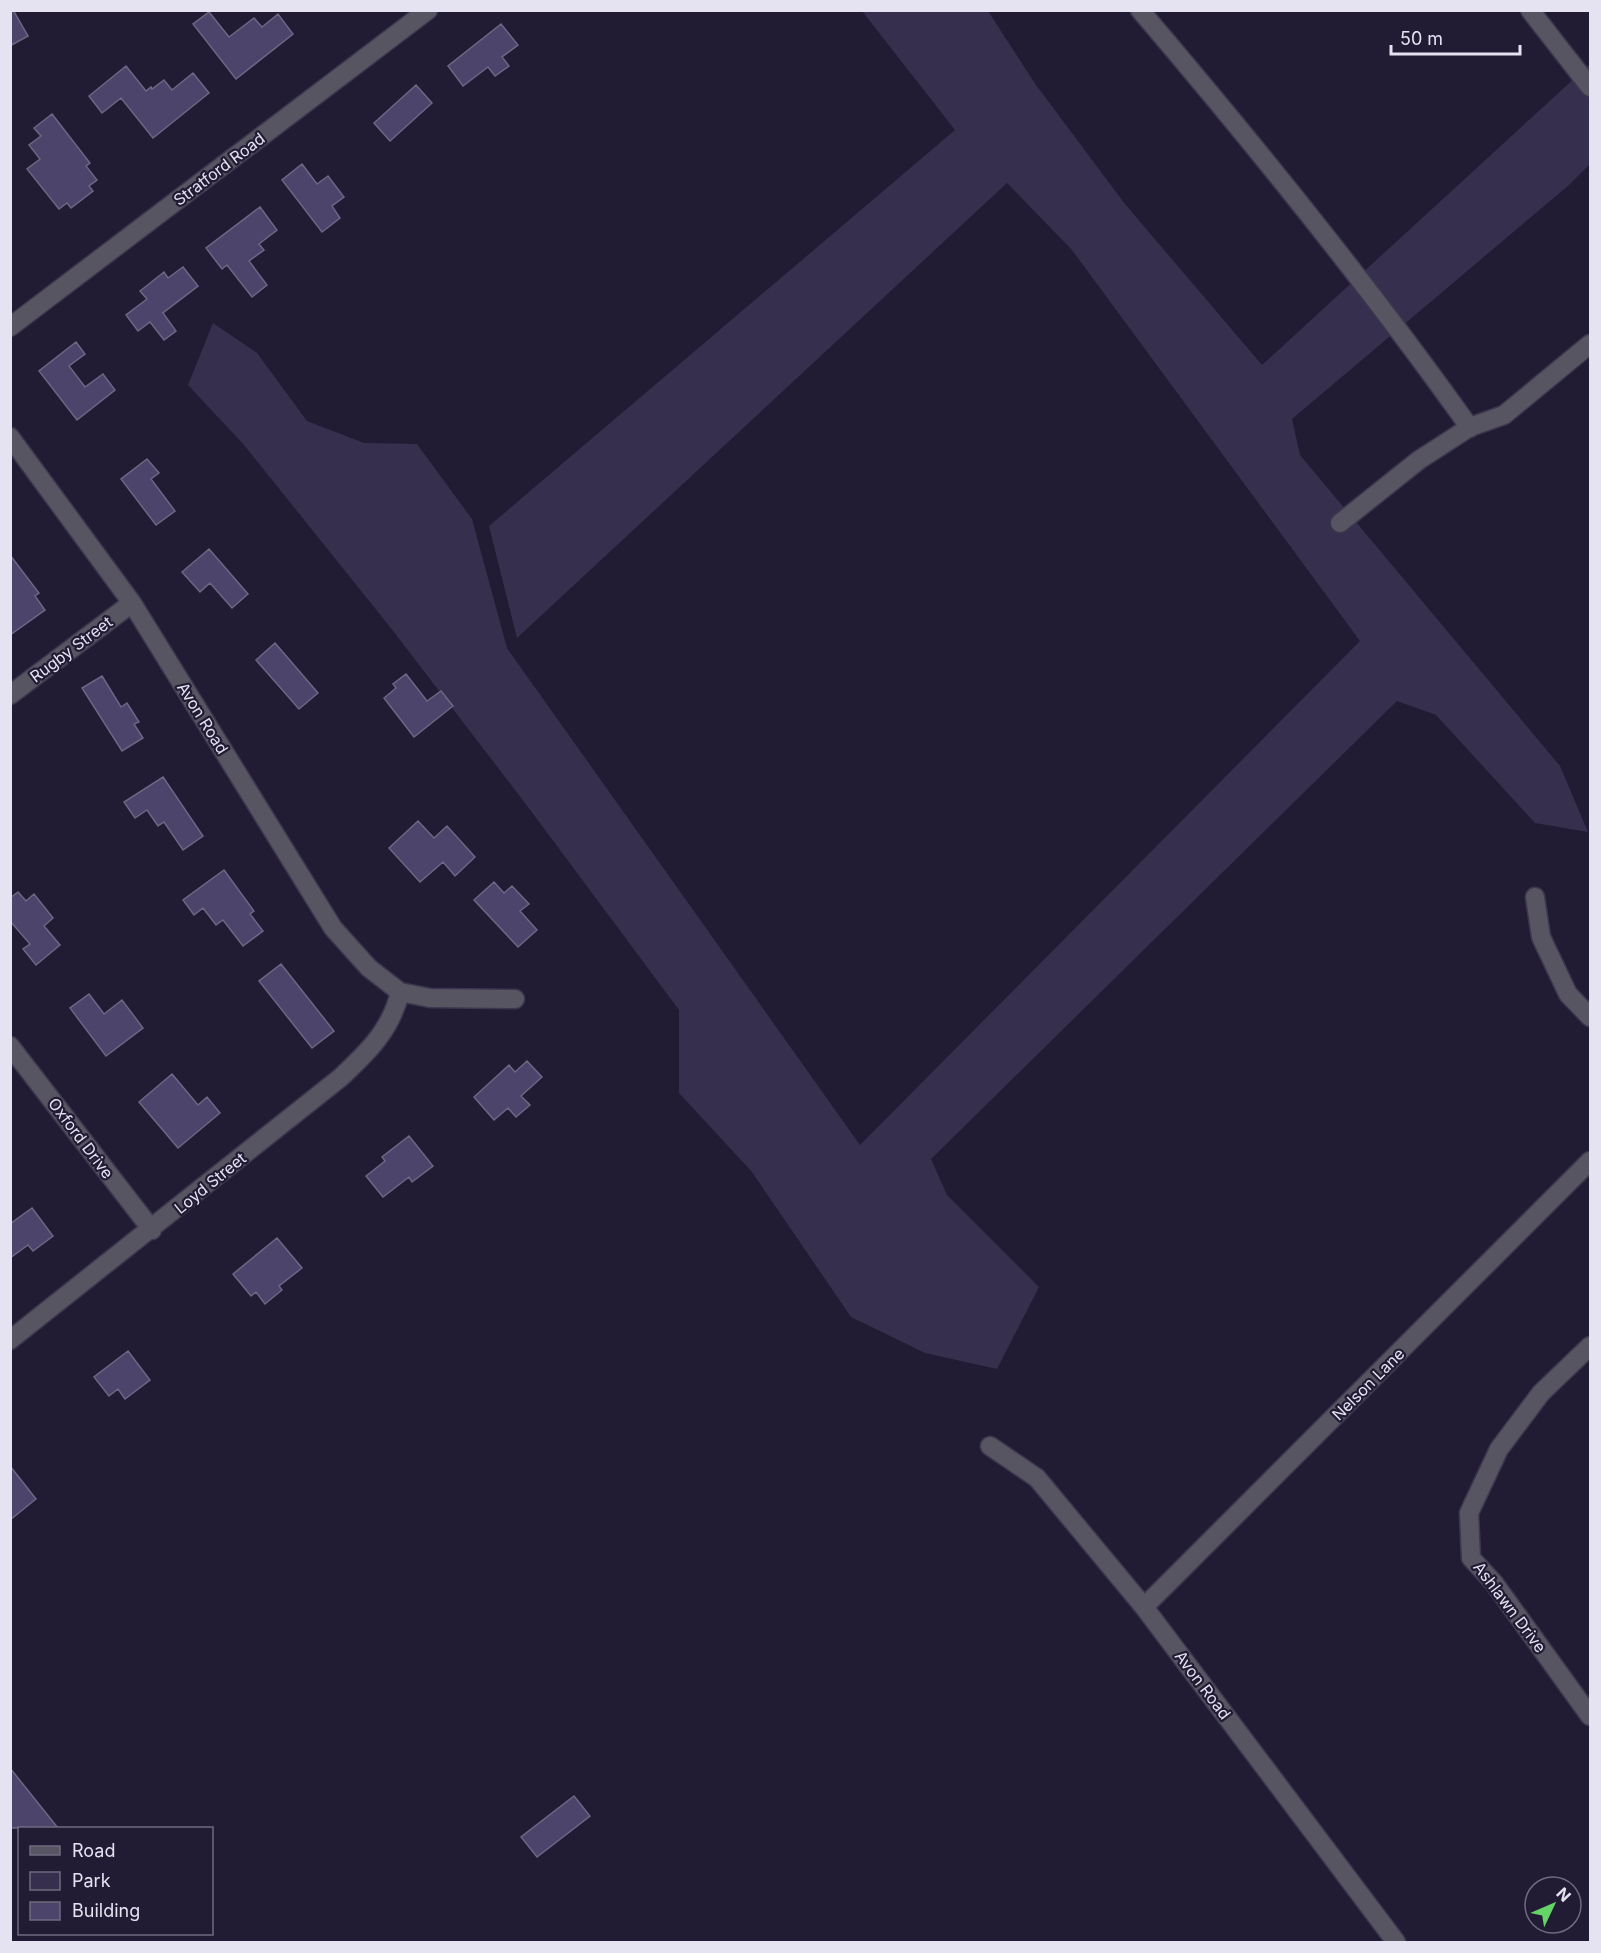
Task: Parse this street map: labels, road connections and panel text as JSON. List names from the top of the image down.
{
  "streets": {
    "street": [
      "Stratford Road",
      "Rugby Street",
      "Avon Road",
      "Oxford Drive",
      "Loyd Street",
      "Nelson Lane",
      "Ashlawn Drive"
    ]
  },
  "crossings": [
    ["Rugby Street", "Avon Road"],
    ["Avon Road", "Loyd Street"],
    ["Avon Road", "Nelson Lane"],
    ["Oxford Drive", "Loyd Street"]
  ],
  "legend": ["Road", "Park", "Building"],
  "scale_bar": "50 m",
  "north": "top right"
}
